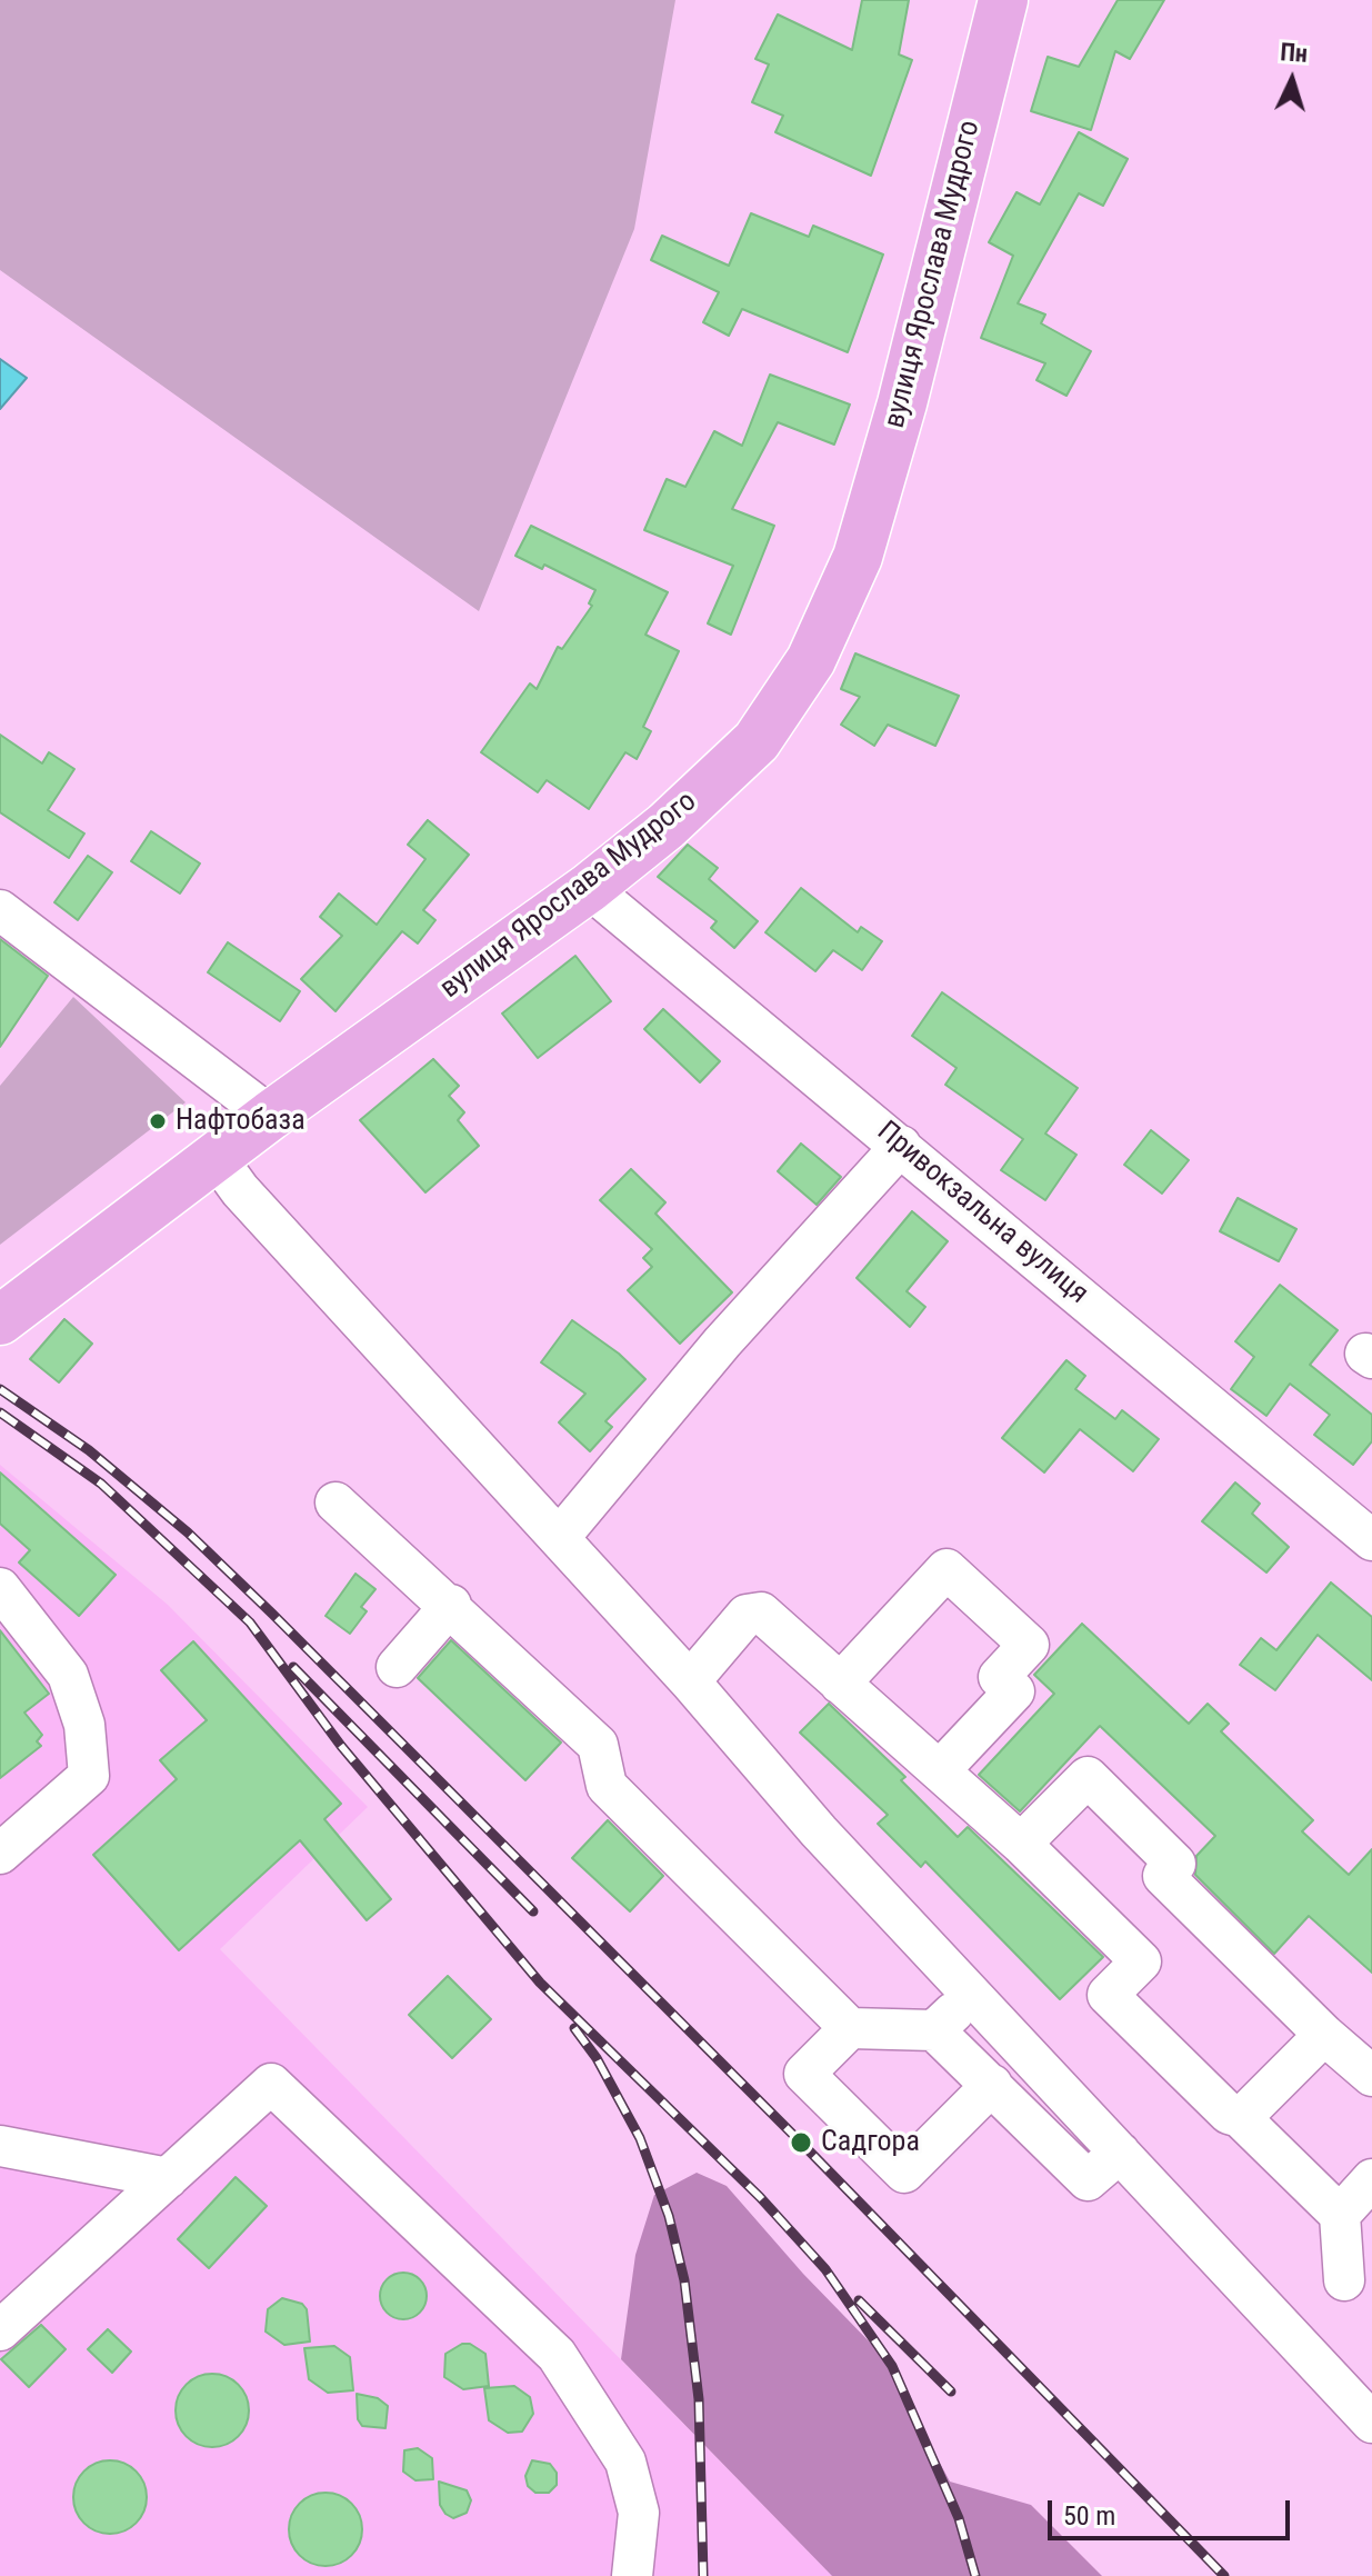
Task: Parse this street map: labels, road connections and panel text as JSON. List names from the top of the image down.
{
  "streets": {
    "main road": ["вулиця Ярослава Мудрого"],
    "street": ["Привокзальна вулиця"]
  },
  "crossings": [
    ["вулиця Ярослава Мудрого", "Привокзальна вулиця"]
  ],
  "places": ["Нафтобаза", "Садгора"],
  "scale_bar": "50 m",
  "north": "top"
}
